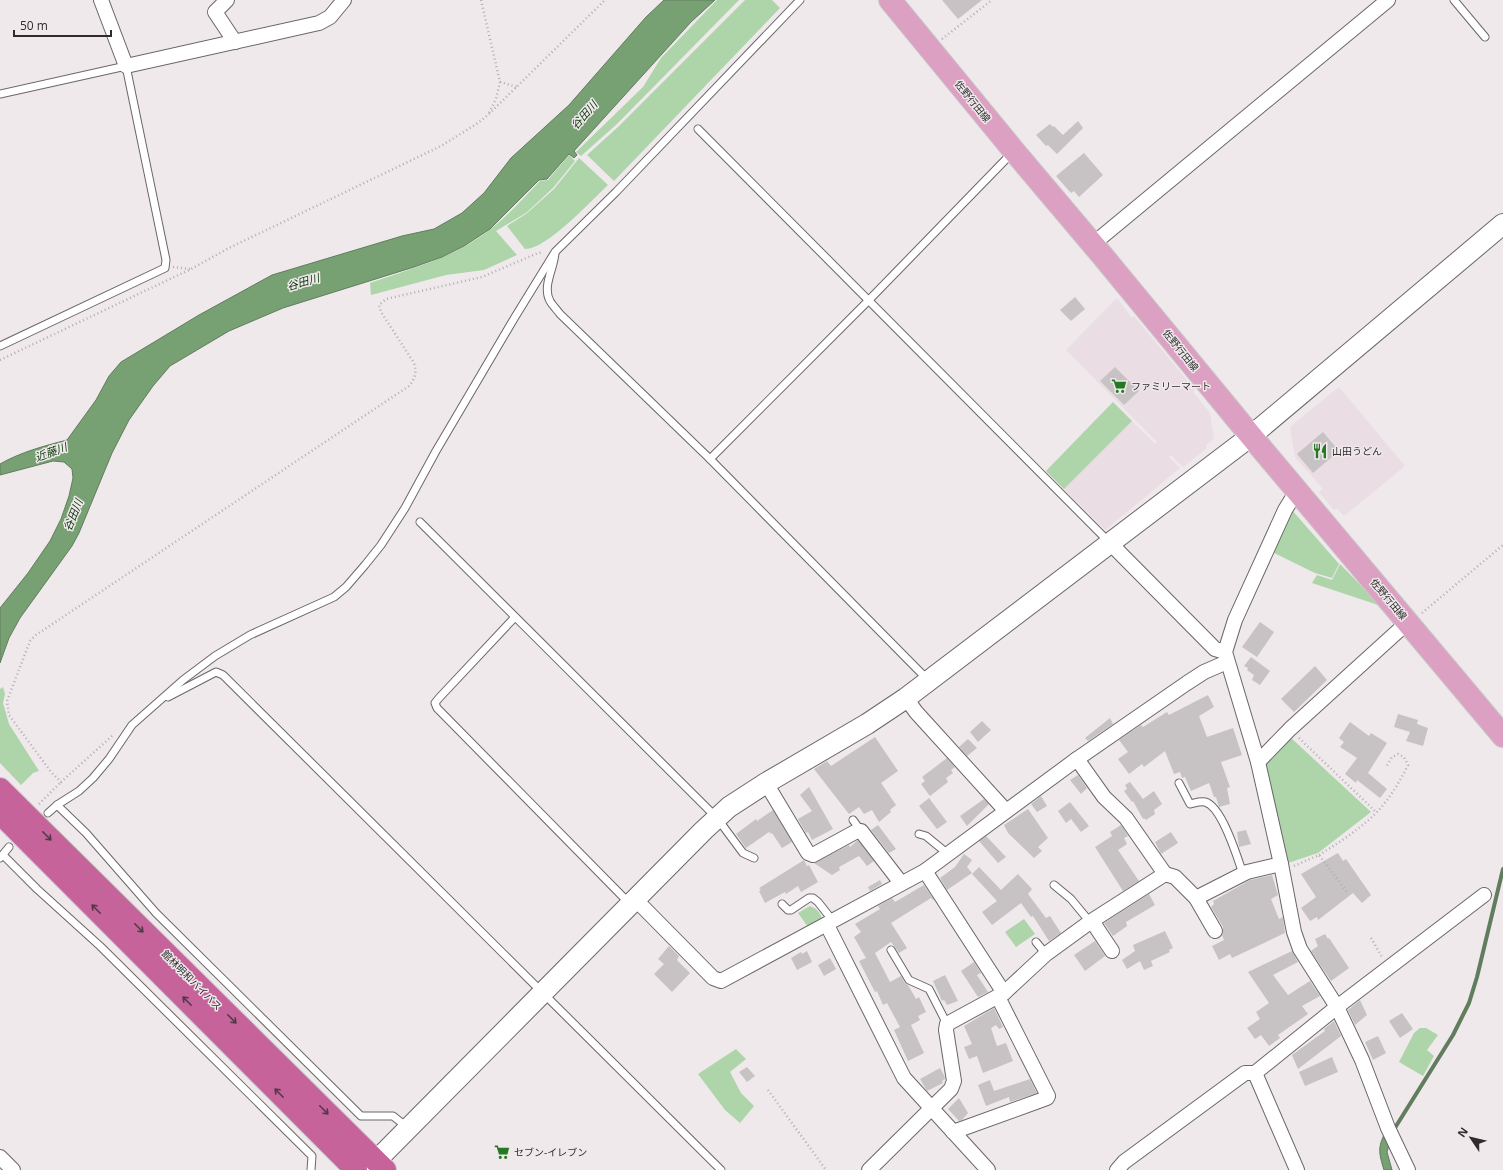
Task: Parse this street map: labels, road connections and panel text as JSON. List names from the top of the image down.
{
  "streets": {
    "highway": ["館林明和バイパス"],
    "main road": ["佐野行田線"]
  },
  "water": ["谷田川", "近藤川"],
  "places": {
    "supermarket": ["ファミリーマート", "セブン-イレブン"],
    "restaurant": ["山田うどん"]
  },
  "scale_bar": "50 m",
  "north": "top left"
}
